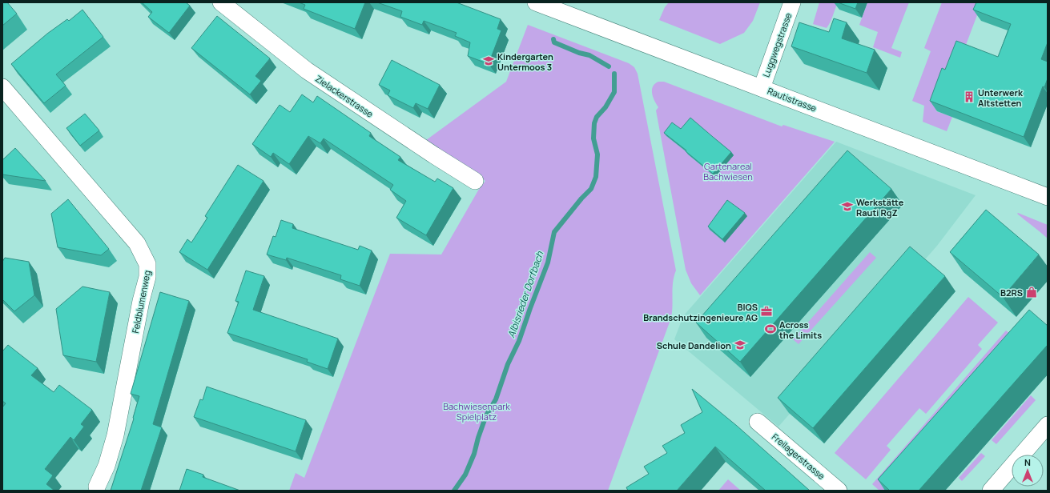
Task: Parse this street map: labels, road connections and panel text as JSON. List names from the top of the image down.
{
  "streets": {
    "street": [
      "Luggwegstrasse",
      "Zielackerstrasse",
      "Rautistrasse",
      "Feldblumenweg",
      "Freilagerstrasse"
    ]
  },
  "crossings": [
    ["Luggwegstrasse", "Rautistrasse"]
  ],
  "water": ["Albisrieder Dorfbach"],
  "parks": ["Gartenareal Bachwiesen", "Bachwiesenpark Spielplatz"],
  "places": {
    "school or university": ["Kindergarten Untermoos 3", "Werkstätte Rauti RgZ", "Schule Dandelion"],
    "building": ["Unterwerk Altstetten"],
    "shop": ["B2RS"],
    "office": ["BIQS Brandschutzingenieure AG"],
    "sports": ["Across the Limits"]
  },
  "north": "top"
}
